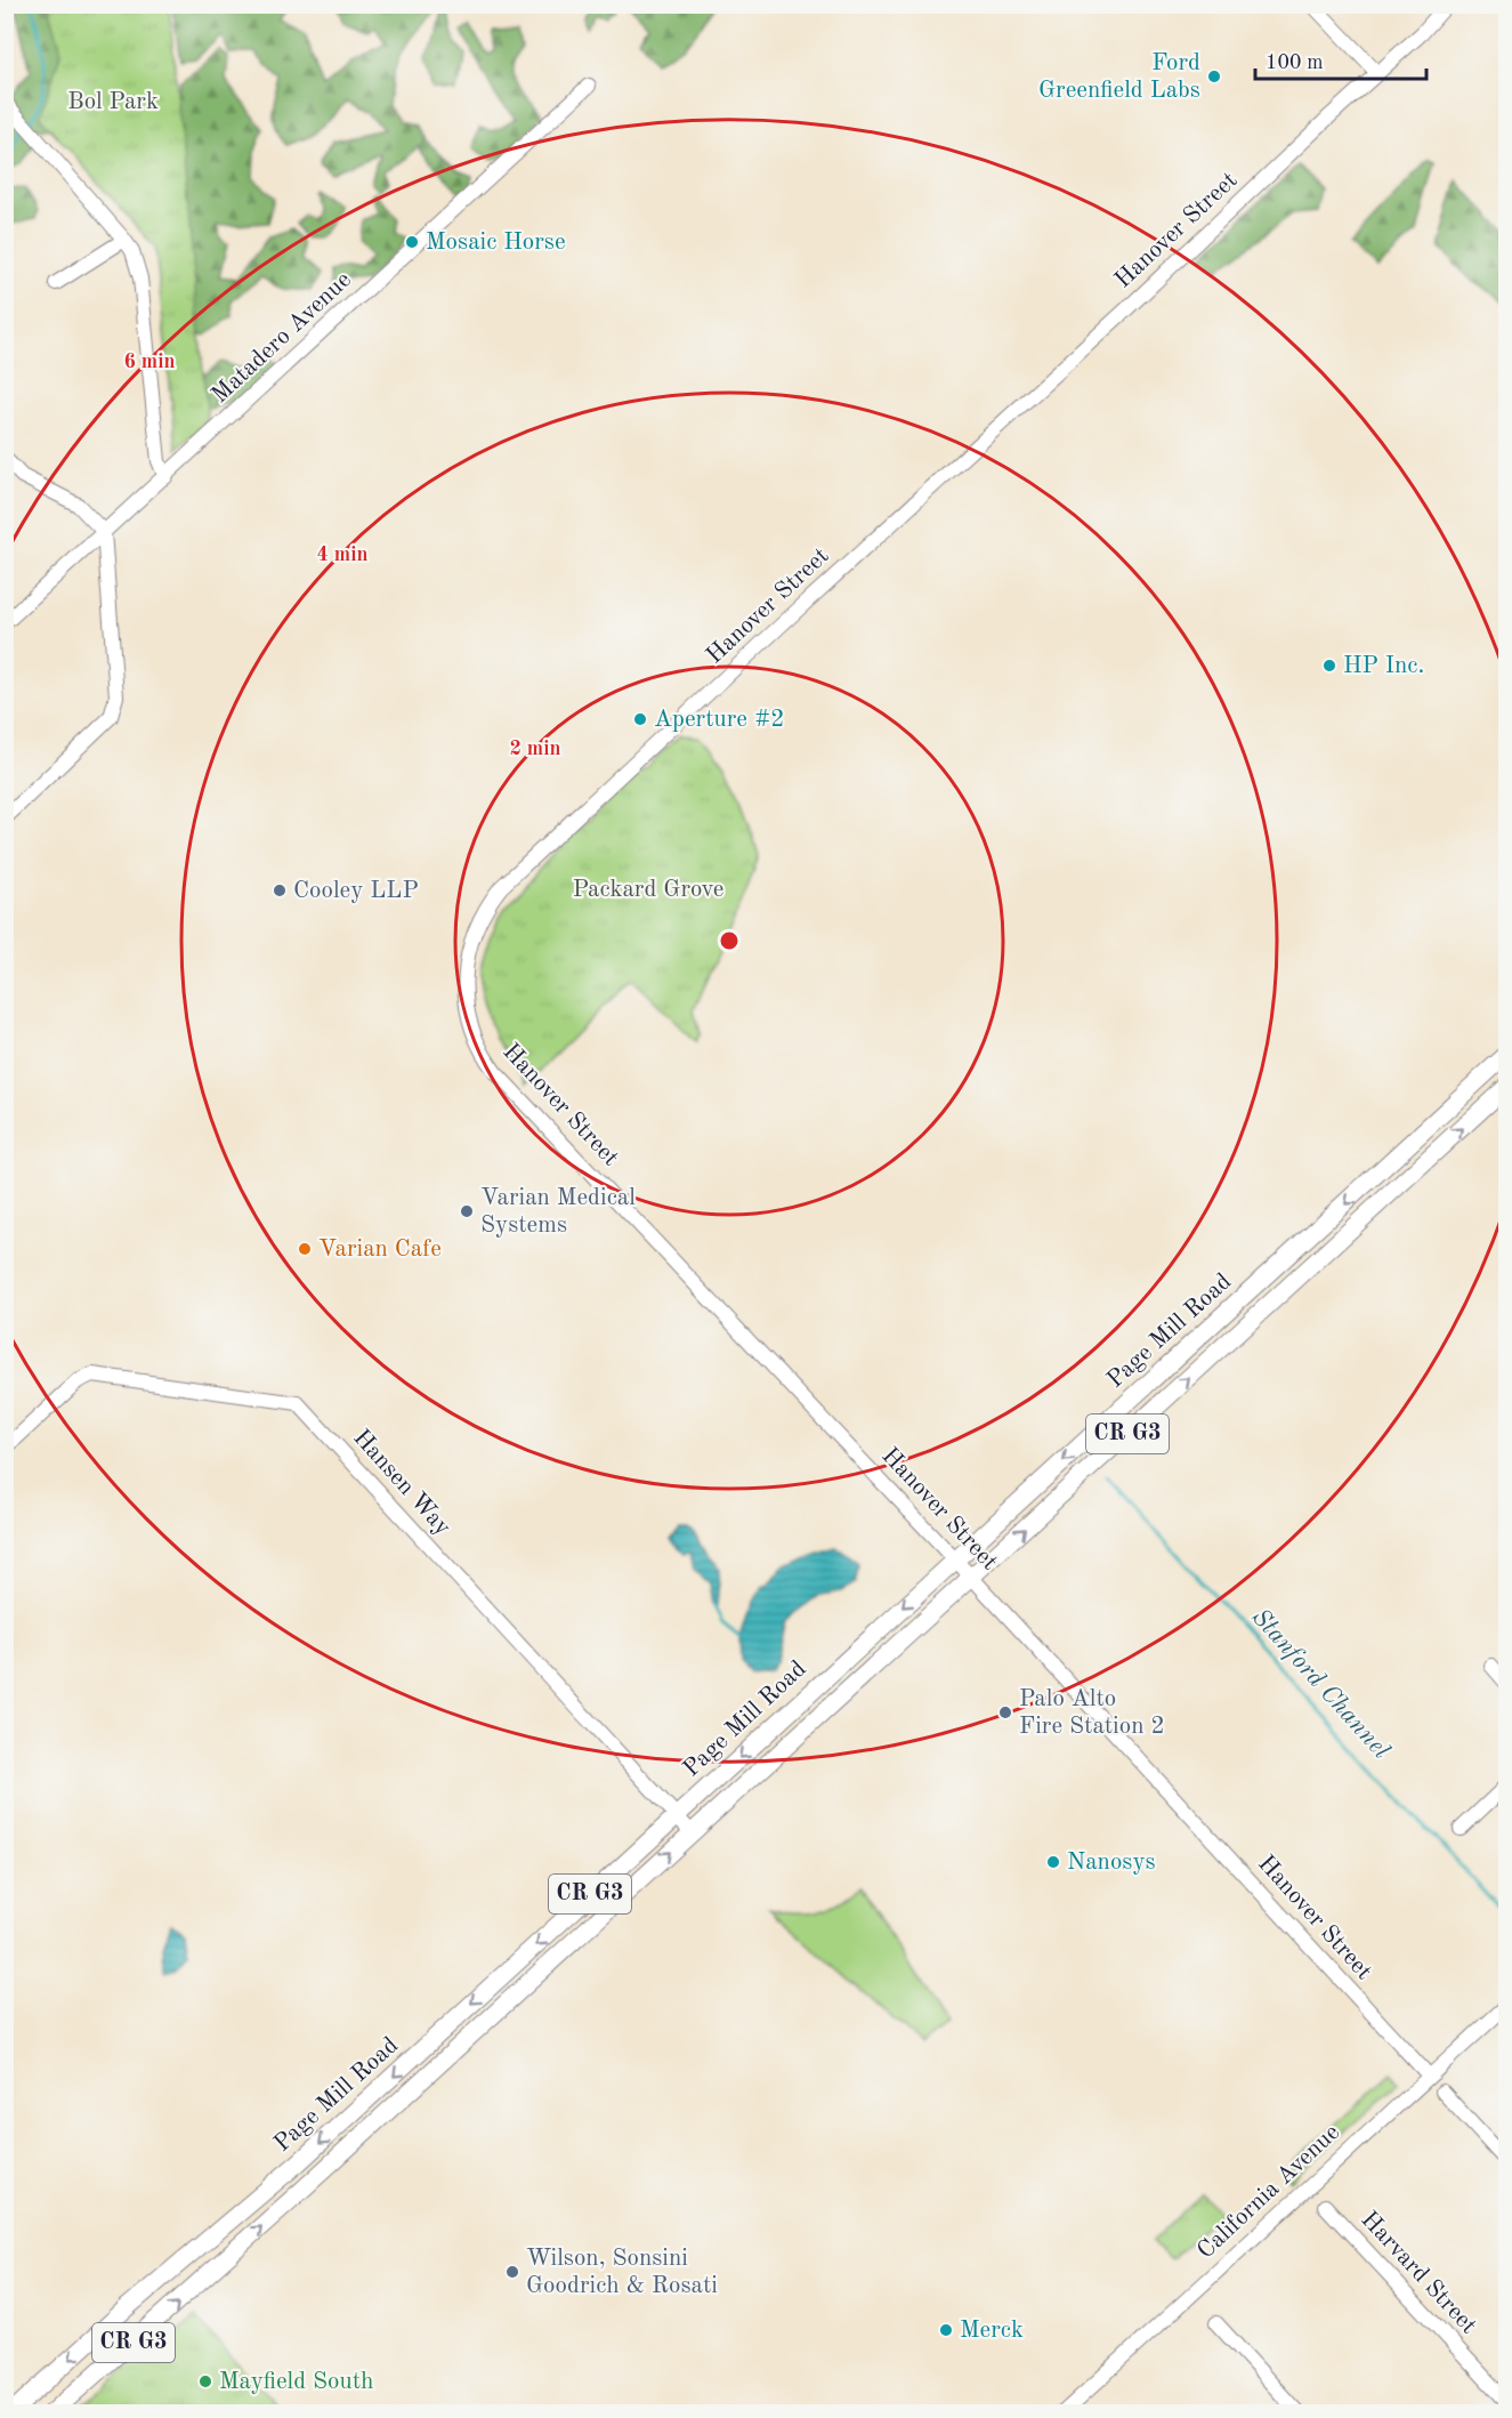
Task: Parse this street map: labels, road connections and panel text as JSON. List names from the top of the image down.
{
  "streets": {
    "main road": ["Page Mill Road", "CR G3"],
    "street": [
      "Hanover Street",
      "Matadero Avenue",
      "Hansen Way",
      "California Avenue",
      "Harvard Street"
    ]
  },
  "crossings": [
    ["Hanover Street", "Page Mill Road"],
    ["Hanover Street", "California Avenue"],
    ["Page Mill Road", "Hansen Way"]
  ],
  "water": ["Stanford Channel"],
  "parks": ["Bol Park", "Packard Grove"],
  "places": [
    "Ford Greenfield Labs",
    "Mosaic Horse",
    "HP Inc.",
    "Aperture #2",
    "Cooley LLP",
    "Varian Medical Systems",
    "Varian Cafe",
    "Palo Alto Fire Station 2",
    "Nanosys",
    "Wilson, Sonsini Goodrich & Rosati",
    "Merck",
    "Mayfield South"
  ],
  "scale_bar": "100 m",
  "rings": ["6 min", "4 min", "2 min"]
}
